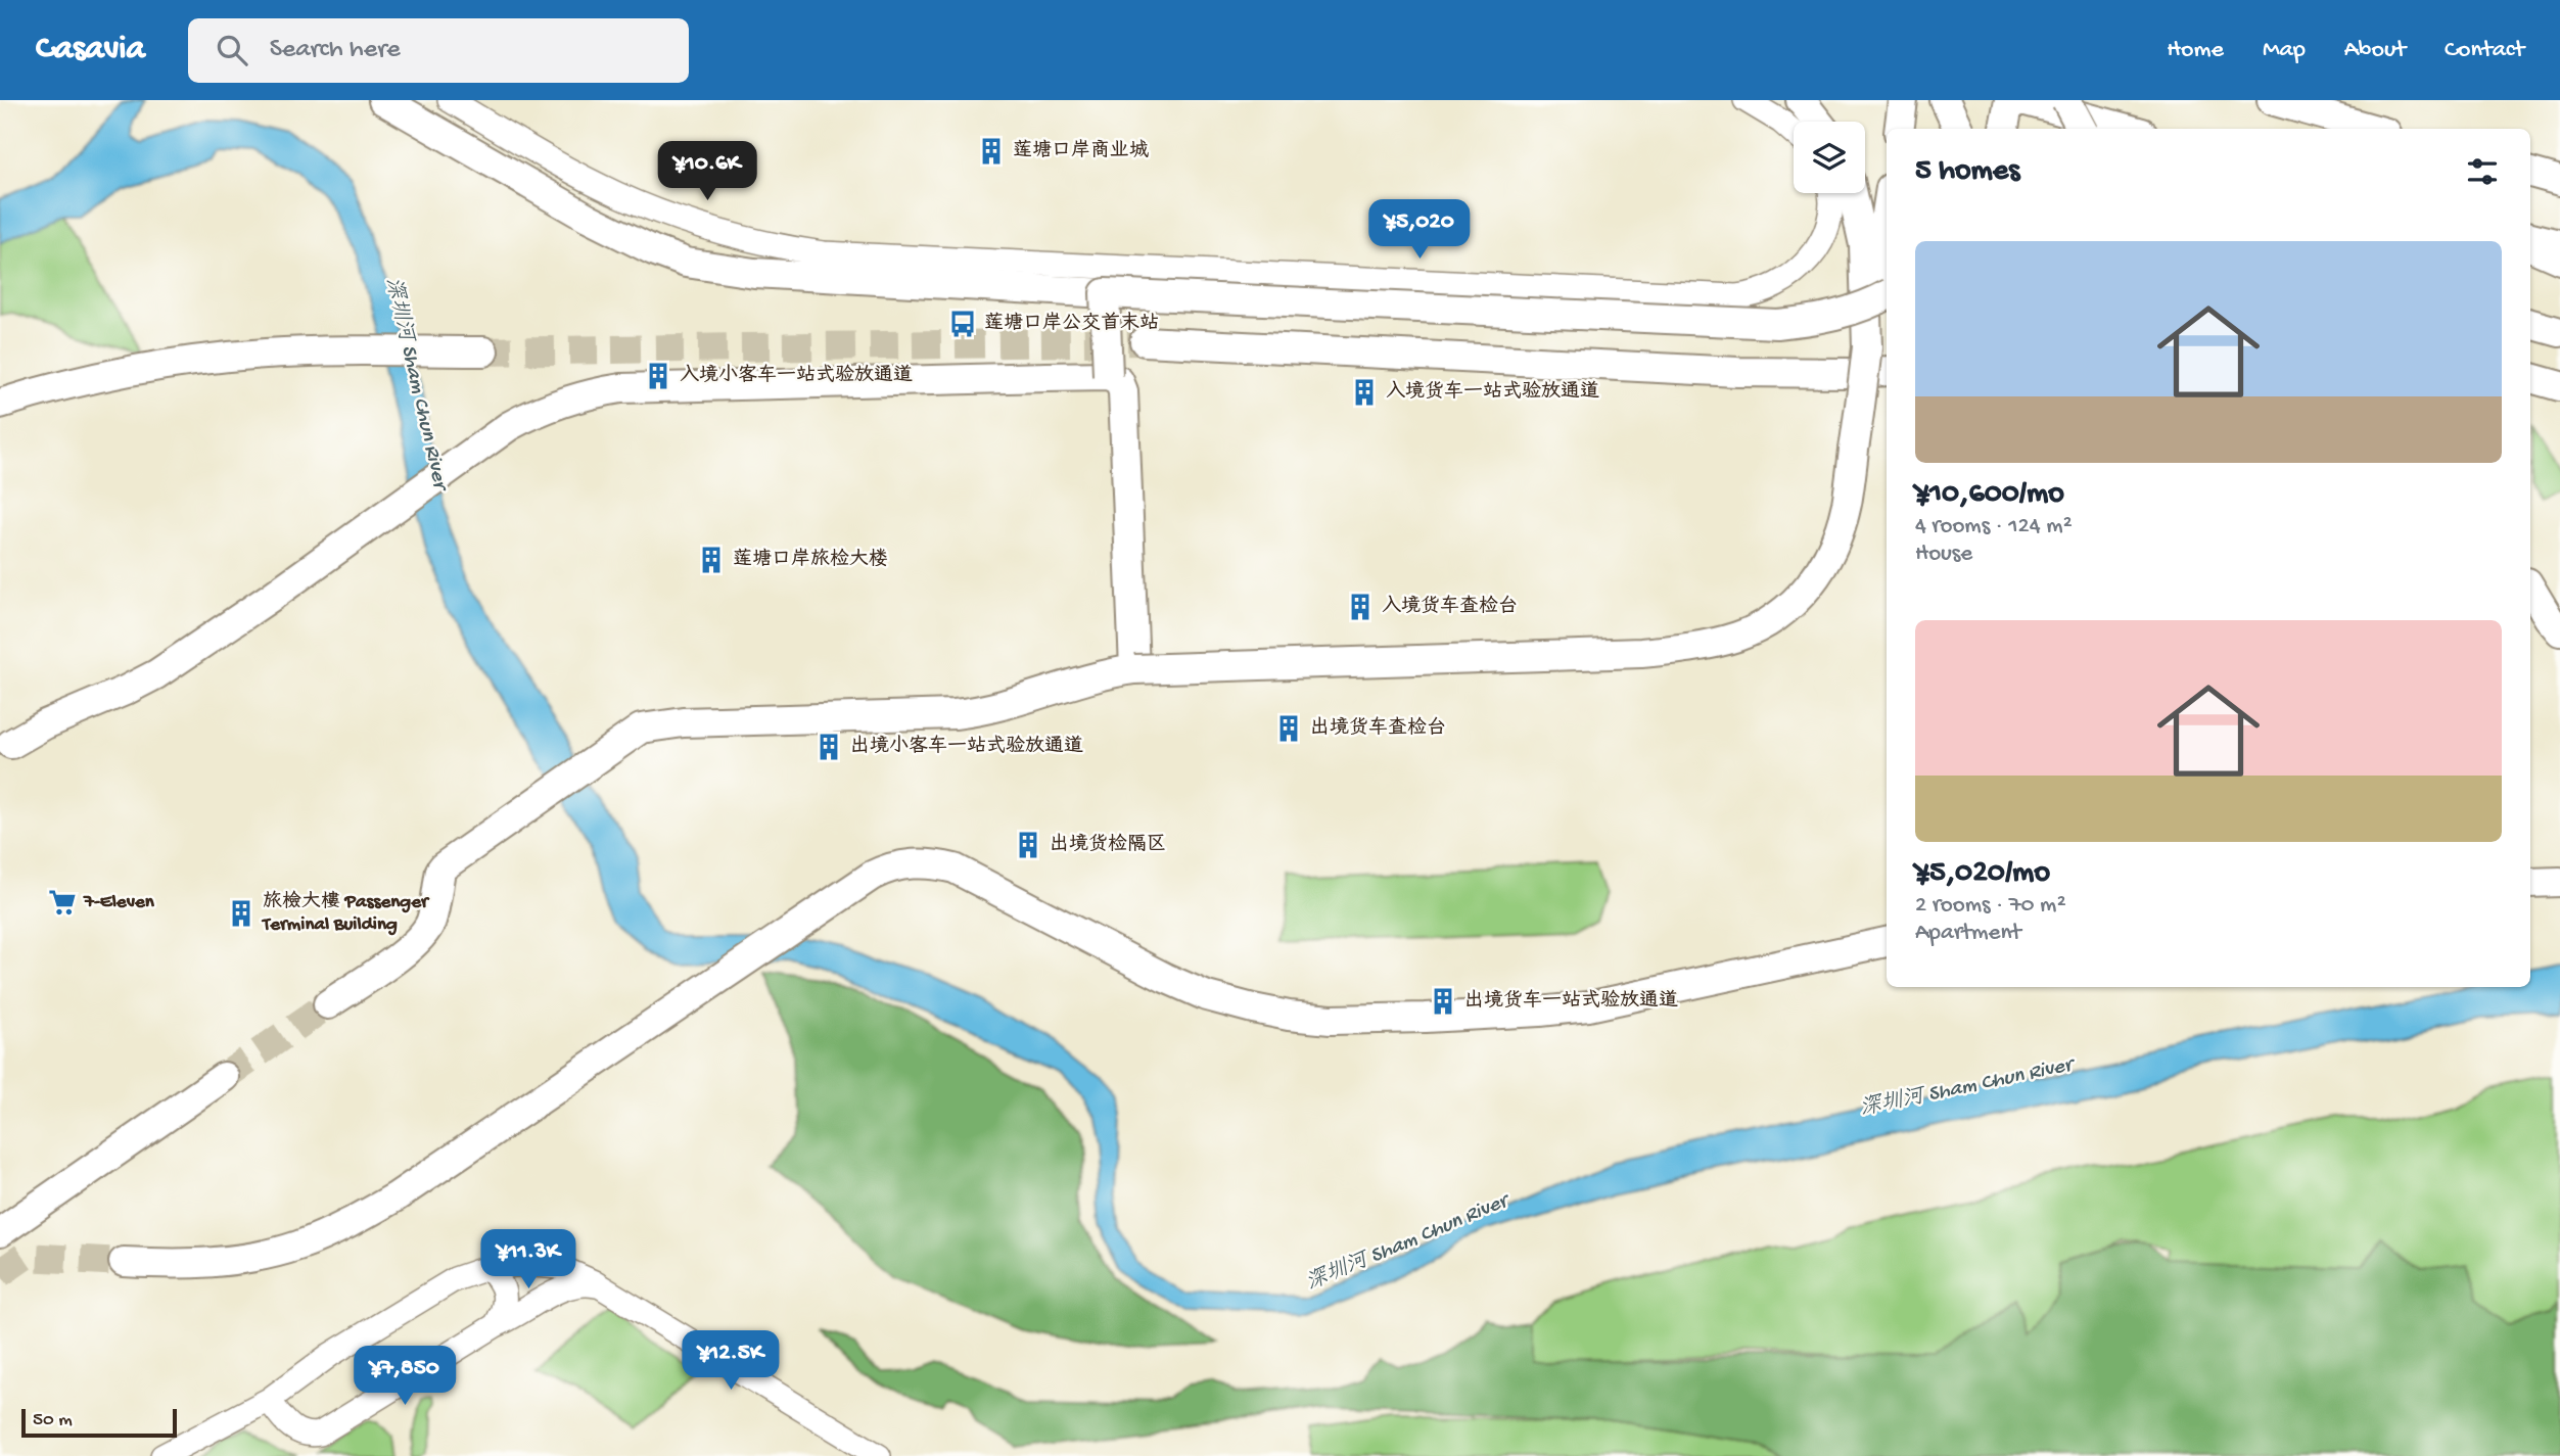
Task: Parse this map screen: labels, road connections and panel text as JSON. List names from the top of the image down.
{
  "water": ["深圳河 Sham Chun River"],
  "places": {
    "building": [
      "莲塘口岸商业城",
      "入境小客车一站式验放通道",
      "入境货车一站式验放通道",
      "莲塘口岸旅检大楼",
      "入境货车查检台",
      "出境货车查检台",
      "出境小客车一站式验放通道",
      "出境货检隔区",
      "旅檢大樓 Passenger Terminal Building",
      "出境货车一站式验放通道"
    ],
    "bus stop": ["莲塘口岸公交首末站"],
    "supermarket": ["7-Eleven"]
  },
  "scale_bar": "50 m",
  "page": {
    "header": "Casavia",
    "search": "Search here",
    "nav": [
      "Home",
      "Map",
      "About",
      "Contact"
    ],
    "heading": "5 homes",
    "price": [
      "¥10.6K",
      "¥5,020",
      "¥11.3K",
      "¥12.5K",
      "¥7,850"
    ],
    "list": [
      {
        "name": "¥10,600/mo",
        "note": "4 rooms · 124 m² · House"
      },
      {
        "name": "¥5,020/mo",
        "note": "2 rooms · 70 m² · Apartment"
      }
    ],
    "scale": "50 m"
  }
}
